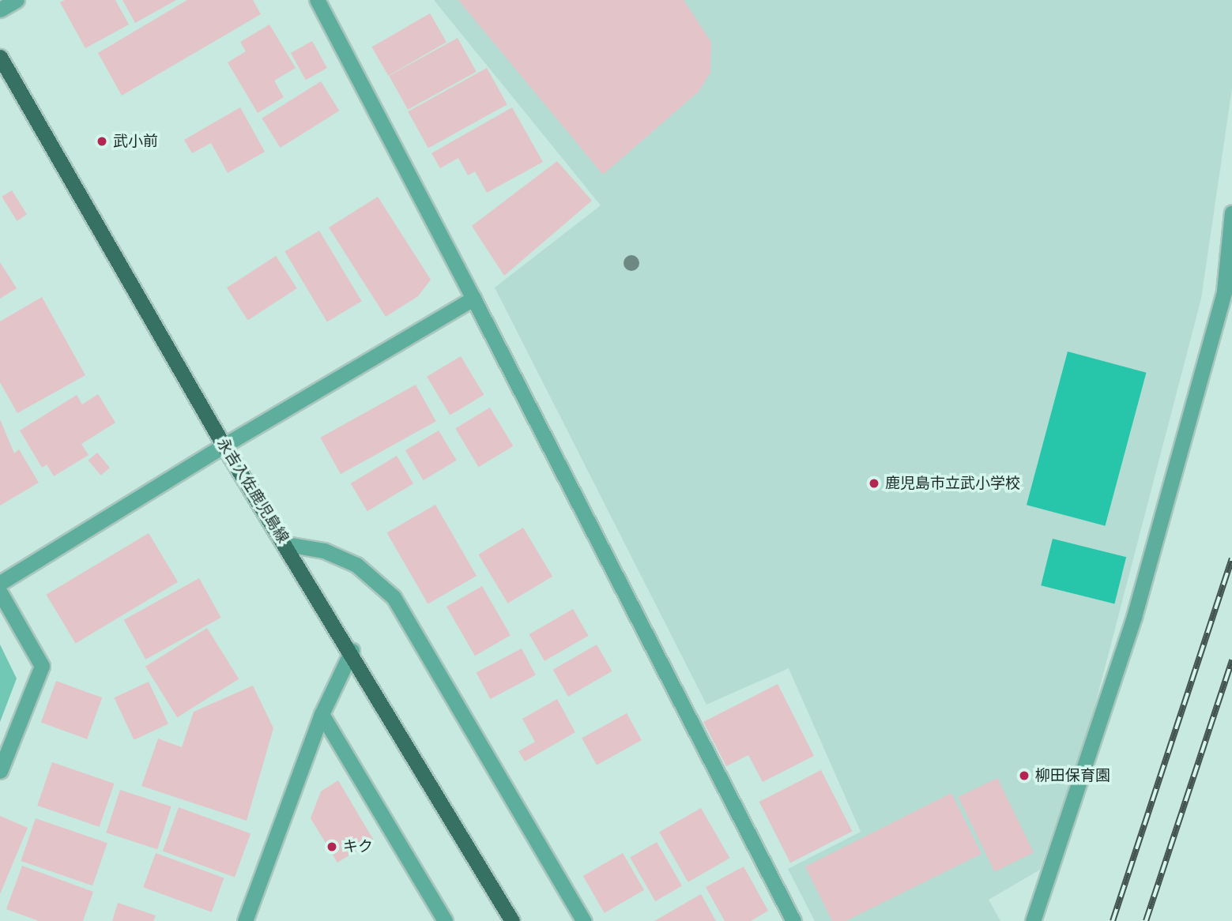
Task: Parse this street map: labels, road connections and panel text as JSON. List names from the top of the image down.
{
  "streets": {
    "main road": ["永吉入佐鹿児島線"]
  },
  "places": [
    "武小前",
    "鹿児島市立武小学校",
    "柳田保育園",
    "キク"
  ]
}
